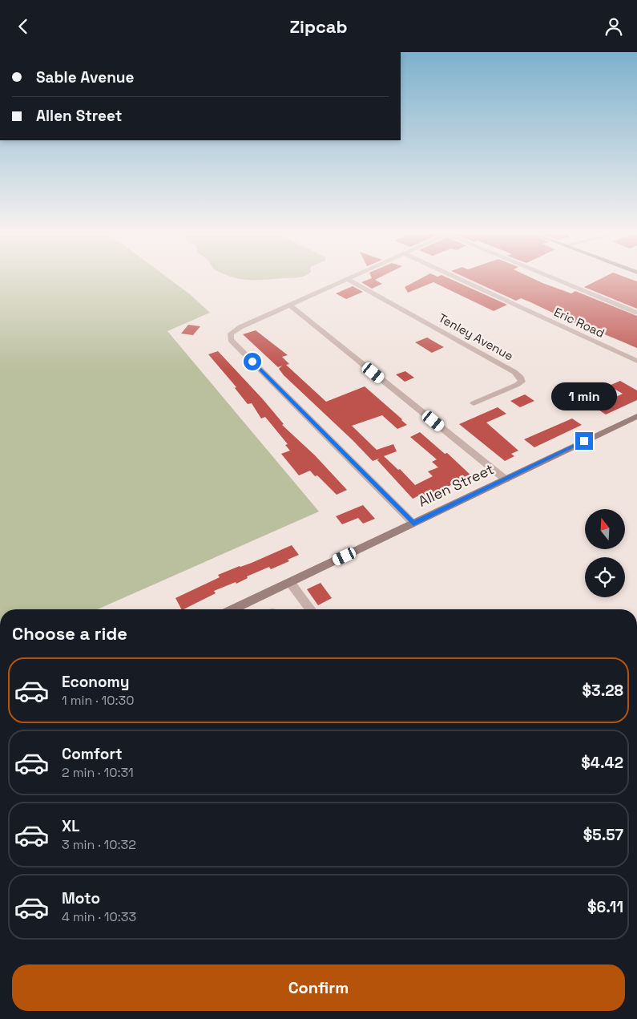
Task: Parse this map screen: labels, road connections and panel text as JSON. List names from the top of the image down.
{
  "streets": {
    "street": ["Eric Road", "Tenley Avenue", "Allen Street"]
  },
  "north": "top",
  "page": {
    "header": "Zipcab",
    "banner": ["Sable Avenue", "Allen Street"],
    "bubble": "1 min",
    "heading": "Choose a ride",
    "list": [
      {
        "name": "Economy",
        "note": "1 min · 10:30",
        "value": "$3.28"
      },
      {
        "name": "Comfort",
        "note": "2 min · 10:31",
        "value": "$4.42"
      },
      {
        "name": "XL",
        "note": "3 min · 10:32",
        "value": "$5.57"
      },
      {
        "name": "Moto",
        "note": "4 min · 10:33",
        "value": "$6.11"
      }
    ],
    "buttons": "Confirm"
  }
}
